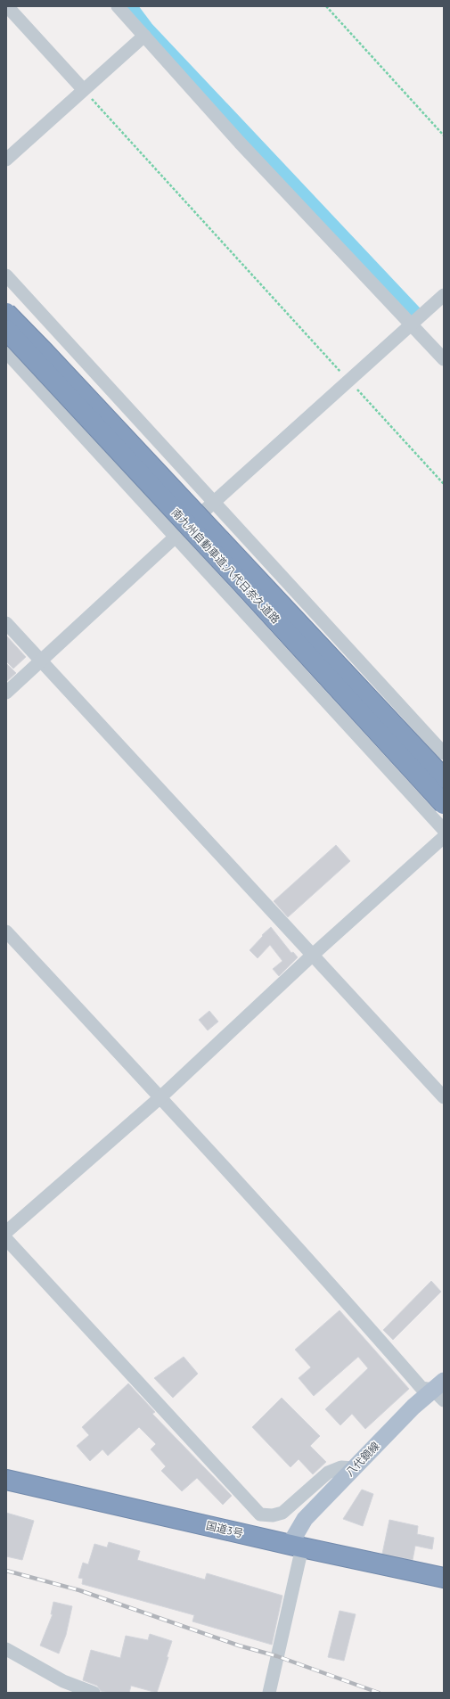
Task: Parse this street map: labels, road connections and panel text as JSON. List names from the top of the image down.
{
  "streets": {
    "highway": ["南九州自動車道;八代日奈久道路", "国道3号"],
    "main road": ["八代鏡線"]
  },
  "crossings": [
    ["八代鏡線", "国道3号"]
  ]
}
